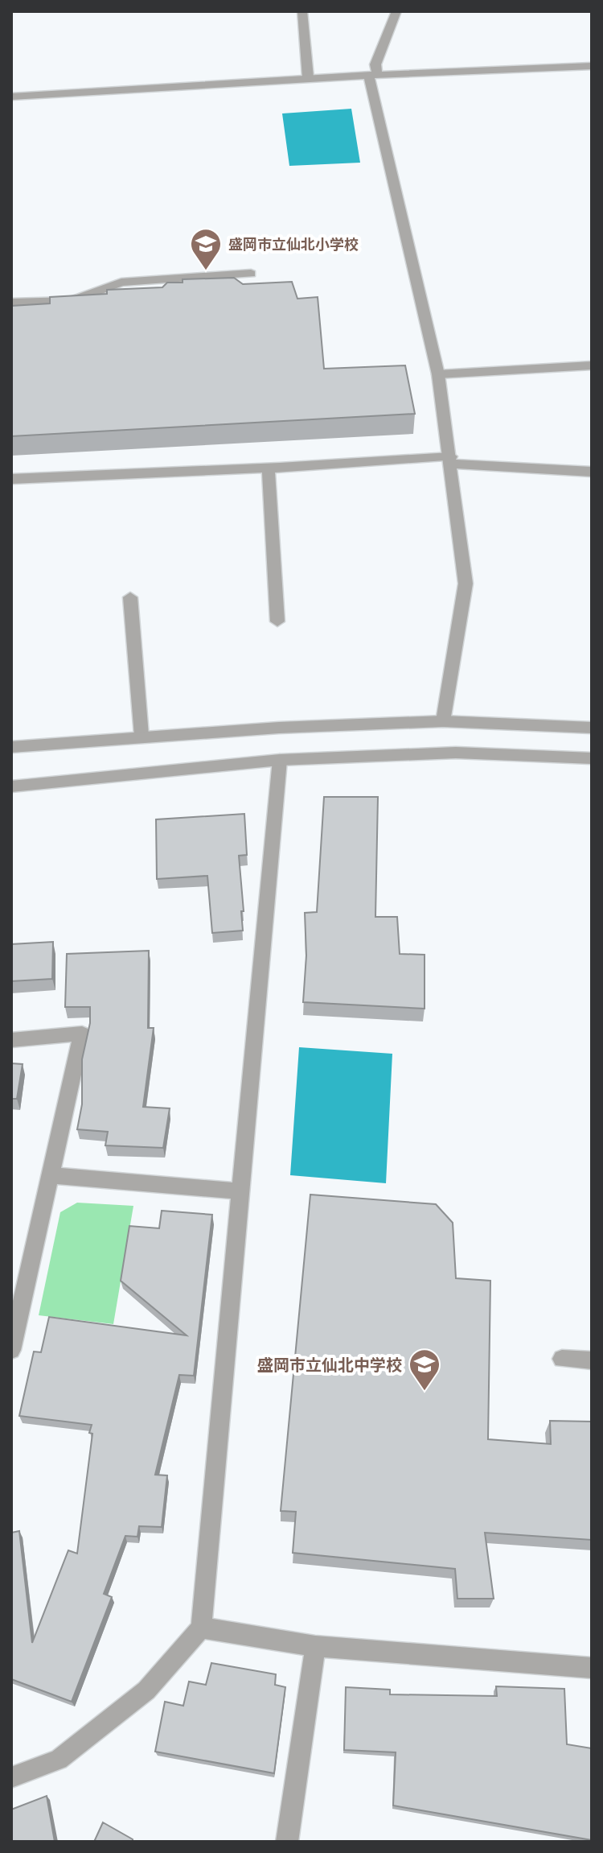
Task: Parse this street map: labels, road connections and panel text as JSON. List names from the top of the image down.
{
  "places": {
    "school or university": ["盛岡市立仙北小学校", "盛岡市立仙北中学校"]
  }
}
